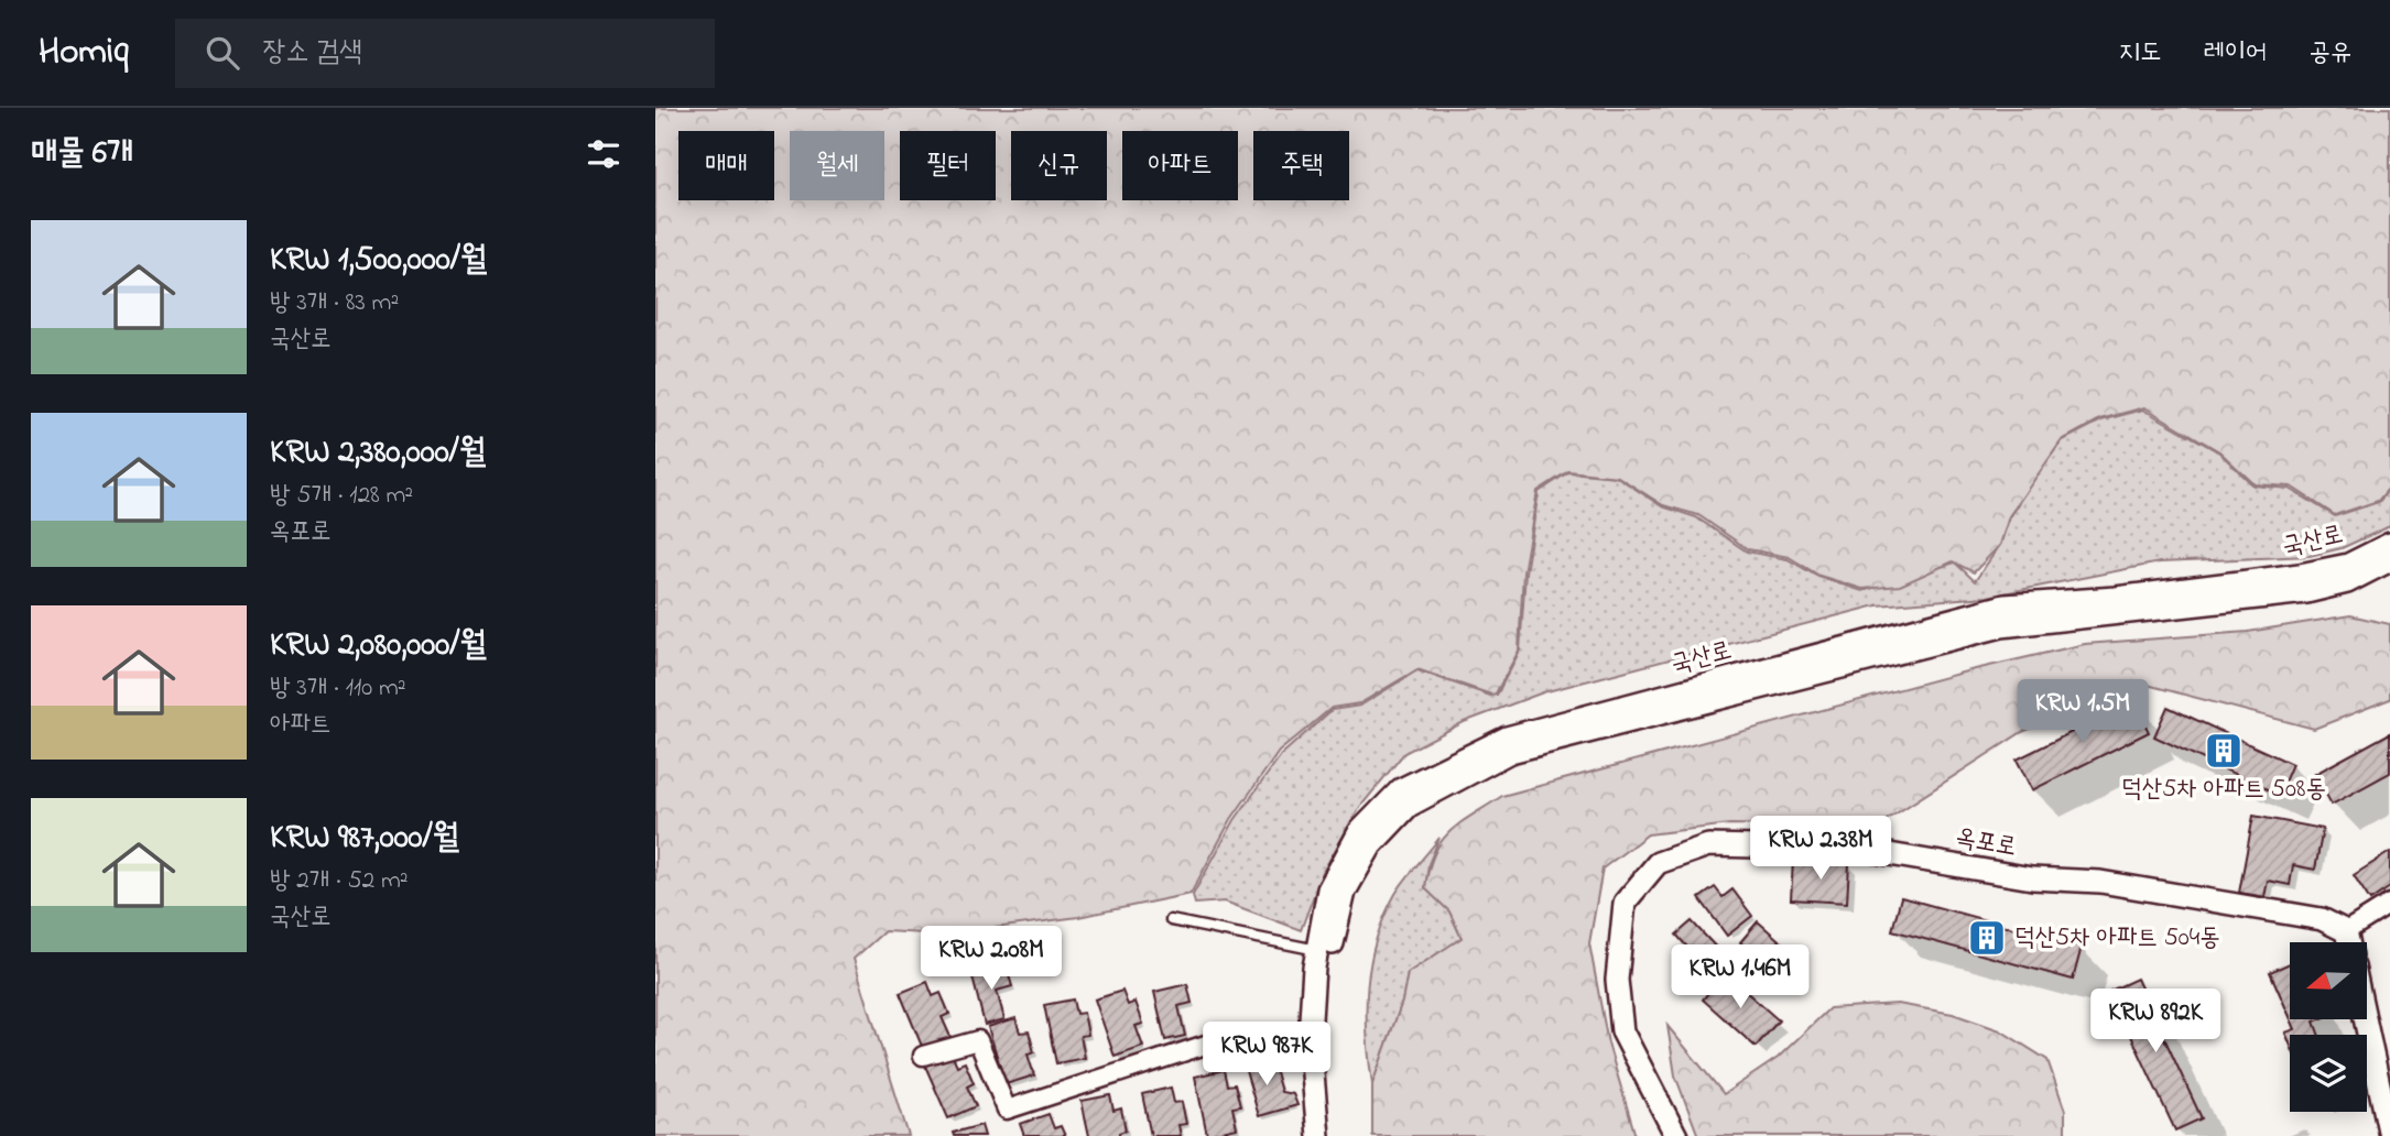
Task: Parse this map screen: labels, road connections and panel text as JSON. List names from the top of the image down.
{
  "streets": {
    "street": ["국산로", "옥포로"]
  },
  "places": {
    "building": ["덕산5차 아파트 508동", "덕산5차 아파트 504동"]
  },
  "north": "left",
  "page": {
    "header": "Homiq",
    "search": "장소 검색",
    "nav": ["지도", "레이어", "공유"],
    "heading": "매물 6개",
    "chip": [
      "매매",
      "월세",
      "필터",
      "신규",
      "아파트",
      "주택"
    ],
    "list": [
      {
        "name": "KRW 1,500,000/월",
        "note": "방 3개 · 83 m² · 국산로"
      },
      {
        "name": "KRW 2,380,000/월",
        "note": "방 5개 · 128 m² · 옥포로"
      },
      {
        "name": "KRW 2,080,000/월",
        "note": "방 3개 · 110 m² · 아파트"
      },
      {
        "name": "KRW 987,000/월",
        "note": "방 2개 · 52 m² · 국산로"
      }
    ],
    "price": [
      "KRW 1.5M",
      "KRW 2.38M",
      "KRW 2.08M",
      "KRW 1.46M",
      "KRW 892K",
      "KRW 987K"
    ]
  }
}
